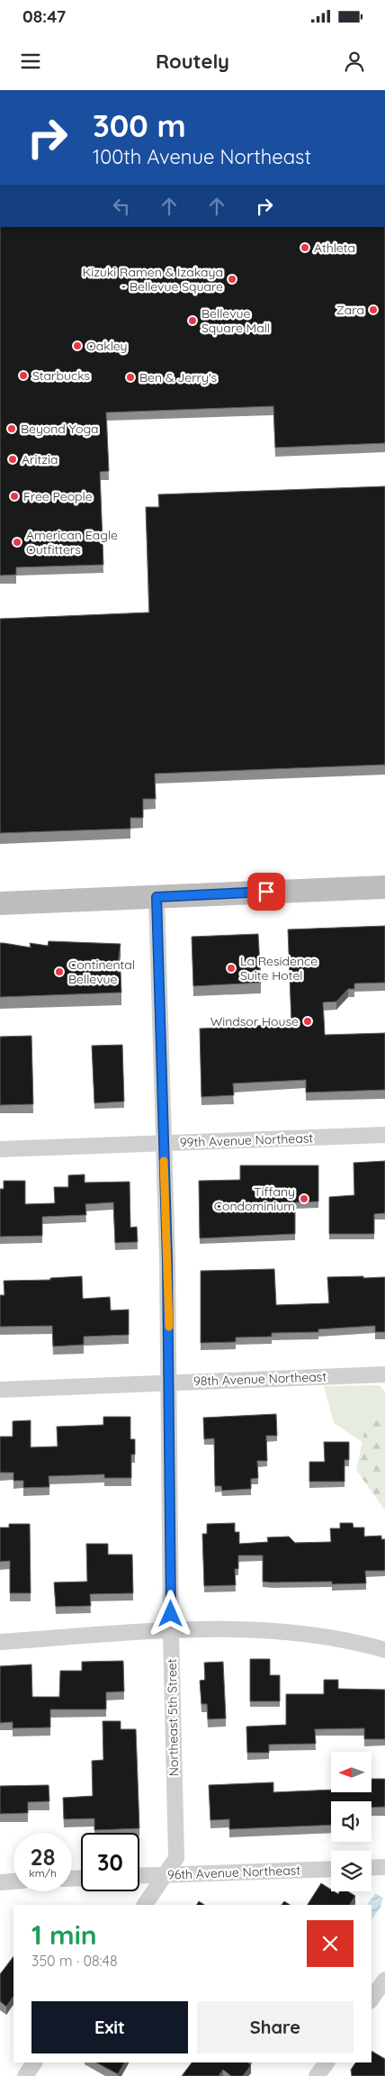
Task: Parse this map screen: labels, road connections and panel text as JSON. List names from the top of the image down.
{
  "streets": {
    "street": [
      "99th Avenue Northeast",
      "98th Avenue Northeast",
      "Northeast 5th Street",
      "96th Avenue Northeast"
    ]
  },
  "crossings": [
    ["99th Avenue Northeast", "Northeast 5th Street"],
    ["98th Avenue Northeast", "Northeast 5th Street"],
    ["Northeast 5th Street", "96th Avenue Northeast"]
  ],
  "places": [
    "Athleta",
    "Kizuki Ramen & Izakaya - Bellevue Square",
    "Zara",
    "Bellevue Square Mall",
    "Oakley",
    "Starbucks",
    "Ben & Jerry's",
    "Beyond Yoga",
    "Aritzia",
    "Free People",
    "American Eagle Outfitters",
    "La Residence Suite Hotel",
    "Continental Bellevue",
    "Windsor House",
    "Tiffany Condominium"
  ],
  "north": "left",
  "page": {
    "status": "08:47",
    "header": "Routely",
    "turn": ["300 m", "100th Avenue Northeast"],
    "speed": "28 km/h",
    "limit": "30",
    "heading": ["1 min", "350 m · 08:48"],
    "buttons": ["Exit", "Share"]
  }
}
